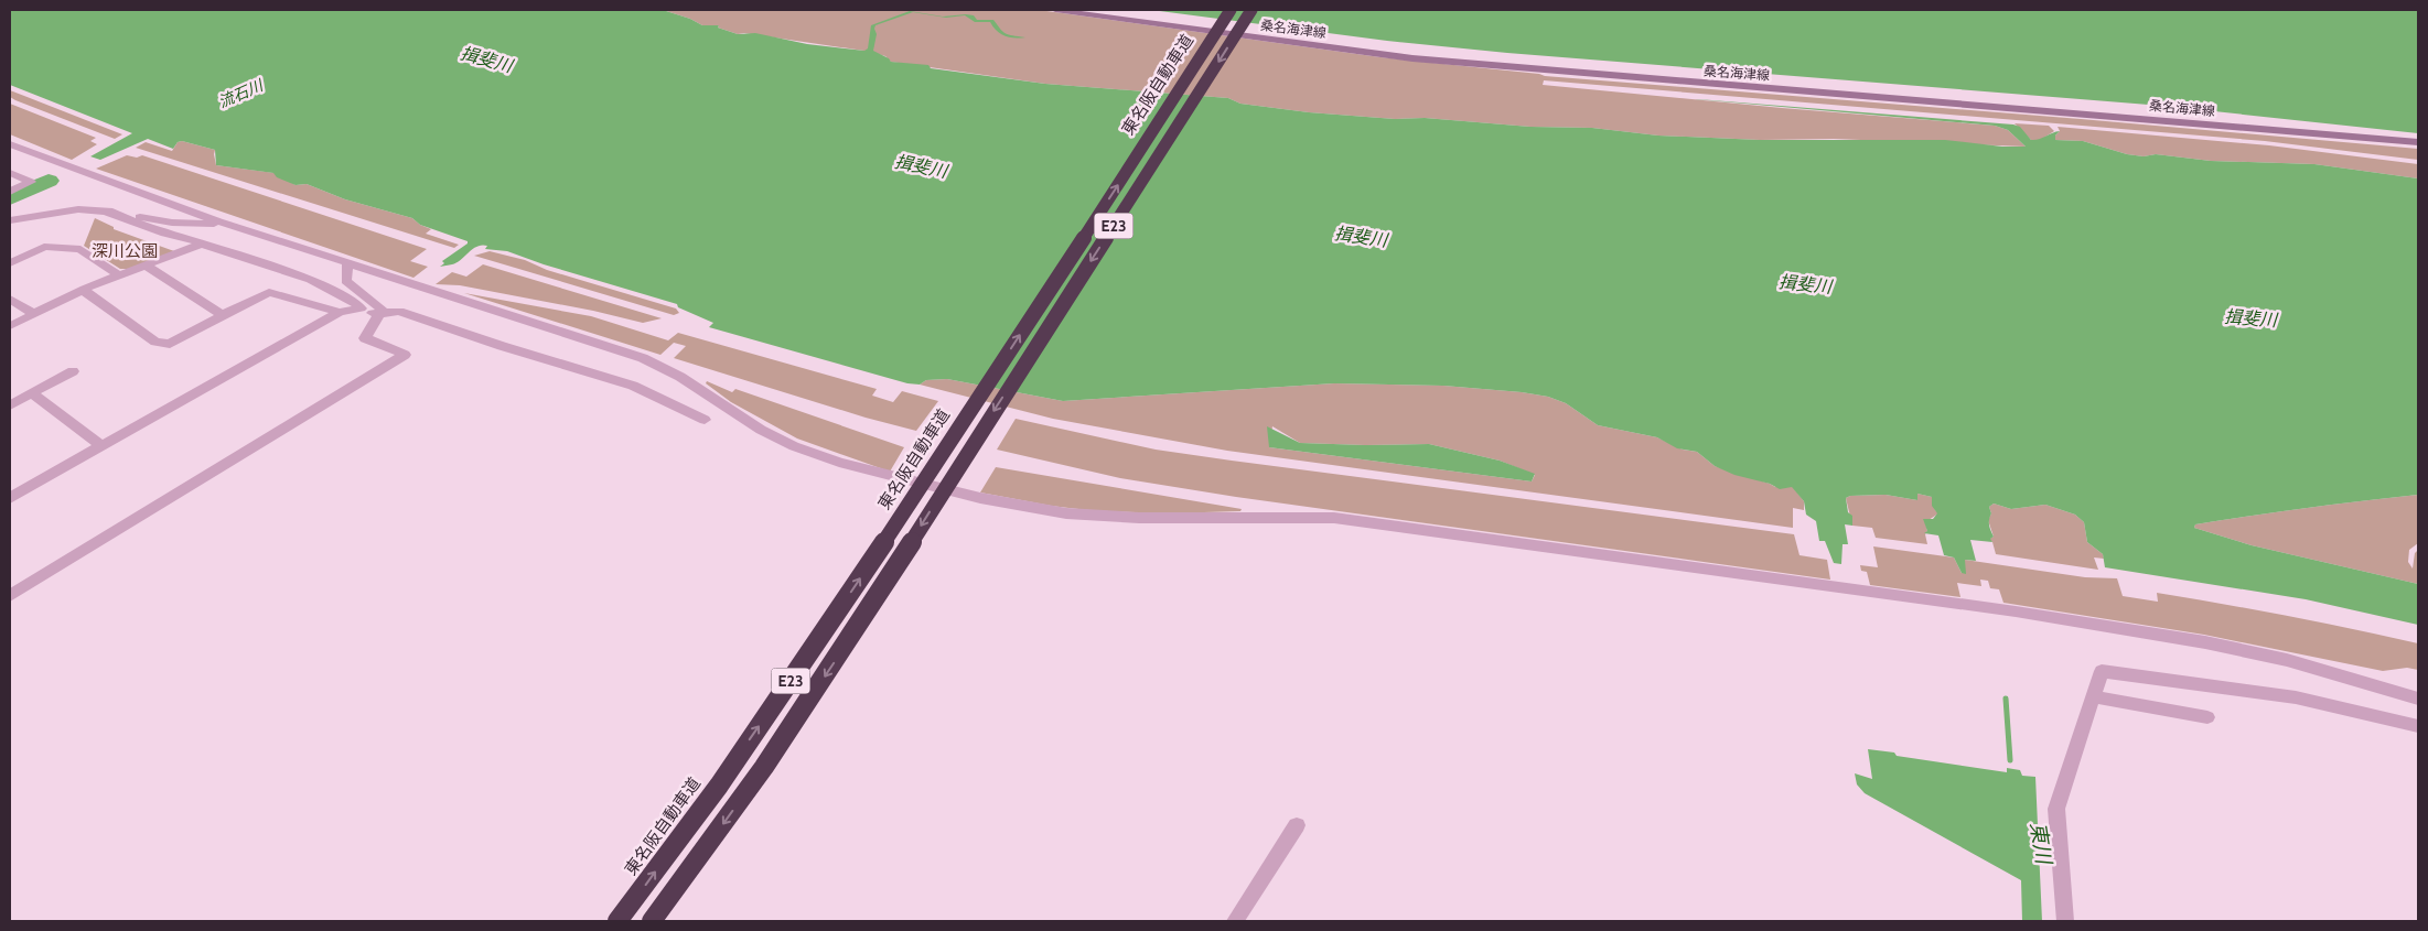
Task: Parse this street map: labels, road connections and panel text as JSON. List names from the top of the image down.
{
  "streets": {
    "highway": ["東名阪自動車道", "E23"],
    "main road": ["桑名海津線"]
  },
  "water": ["揖斐川", "流石川", "東川"],
  "parks": ["深川公園"]
}
